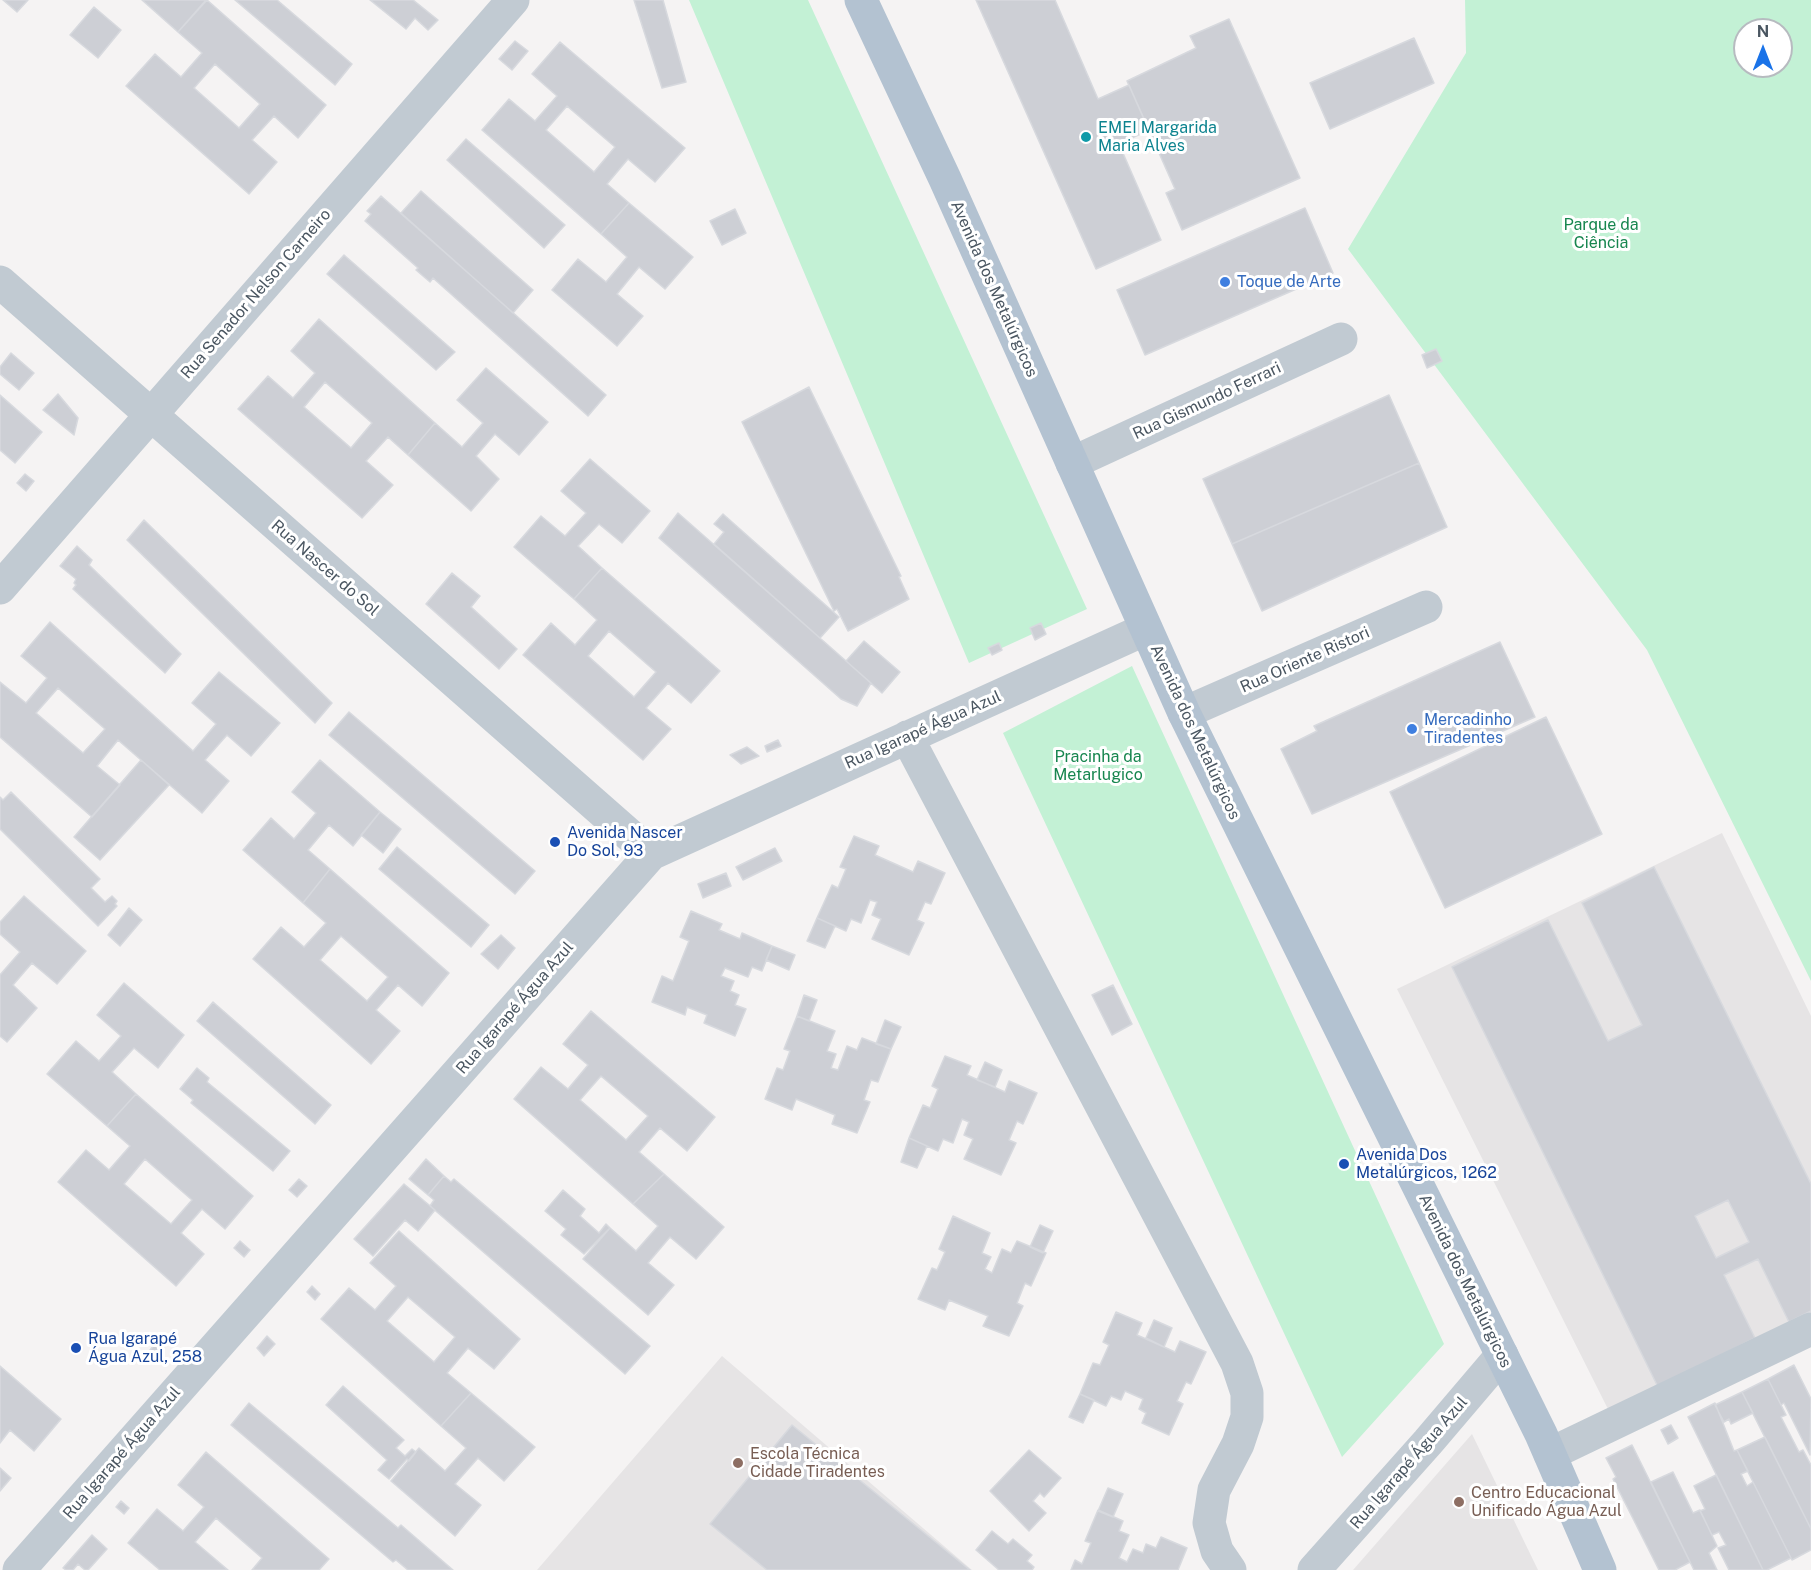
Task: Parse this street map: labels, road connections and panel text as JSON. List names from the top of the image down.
{
  "streets": {
    "main road": ["Avenida dos Metalúrgicos"],
    "street": [
      "Rua Senador Nelson Carneiro",
      "Rua Gismundo Ferrari",
      "Rua Nascer do Sol",
      "Rua Oriente Ristori",
      "Rua Igarapé Água Azul"
    ]
  },
  "crossings": [
    ["Avenida dos Metalúrgicos", "Rua Gismundo Ferrari"],
    ["Avenida dos Metalúrgicos", "Rua Oriente Ristori"],
    ["Avenida dos Metalúrgicos", "Rua Igarapé Água Azul"],
    ["Rua Senador Nelson Carneiro", "Rua Nascer do Sol"],
    ["Rua Nascer do Sol", "Rua Igarapé Água Azul"]
  ],
  "parks": ["Parque da Ciência", "Pracinha da Metarlugico"],
  "places": [
    "EMEI Margarida Maria Alves",
    "Toque de Arte",
    "Mercadinho Tiradentes",
    "Avenida Nascer Do Sol, 93",
    "Avenida Dos Metalúrgicos, 1262",
    "Rua Igarapé Água Azul, 258",
    "Escola Técnica Cidade Tiradentes",
    "Centro Educacional Unificado Água Azul"
  ],
  "north": "top"
}
